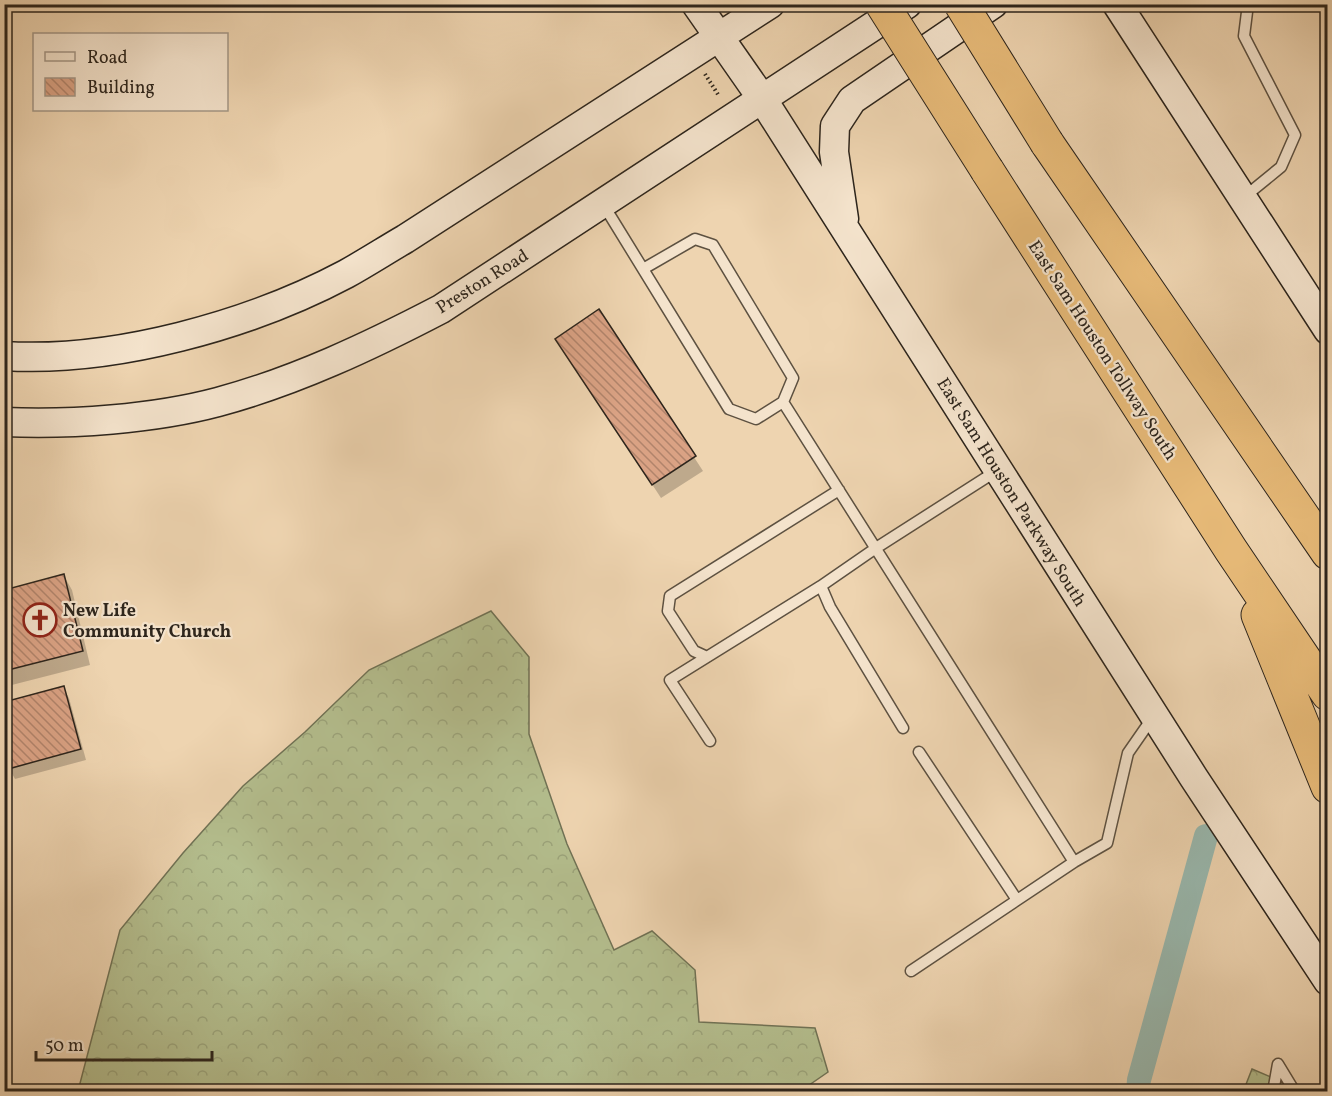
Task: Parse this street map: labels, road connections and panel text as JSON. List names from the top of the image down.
{
  "streets": {
    "highway": ["East Sam Houston Tollway South"],
    "main road": ["Preston Road", "East Sam Houston Parkway South"]
  },
  "crossings": [
    ["Preston Road", "East Sam Houston Parkway South"]
  ],
  "places": {
    "church": ["New Life Community Church"]
  },
  "legend": ["Road", "Building"],
  "scale_bar": "50 m"
}
